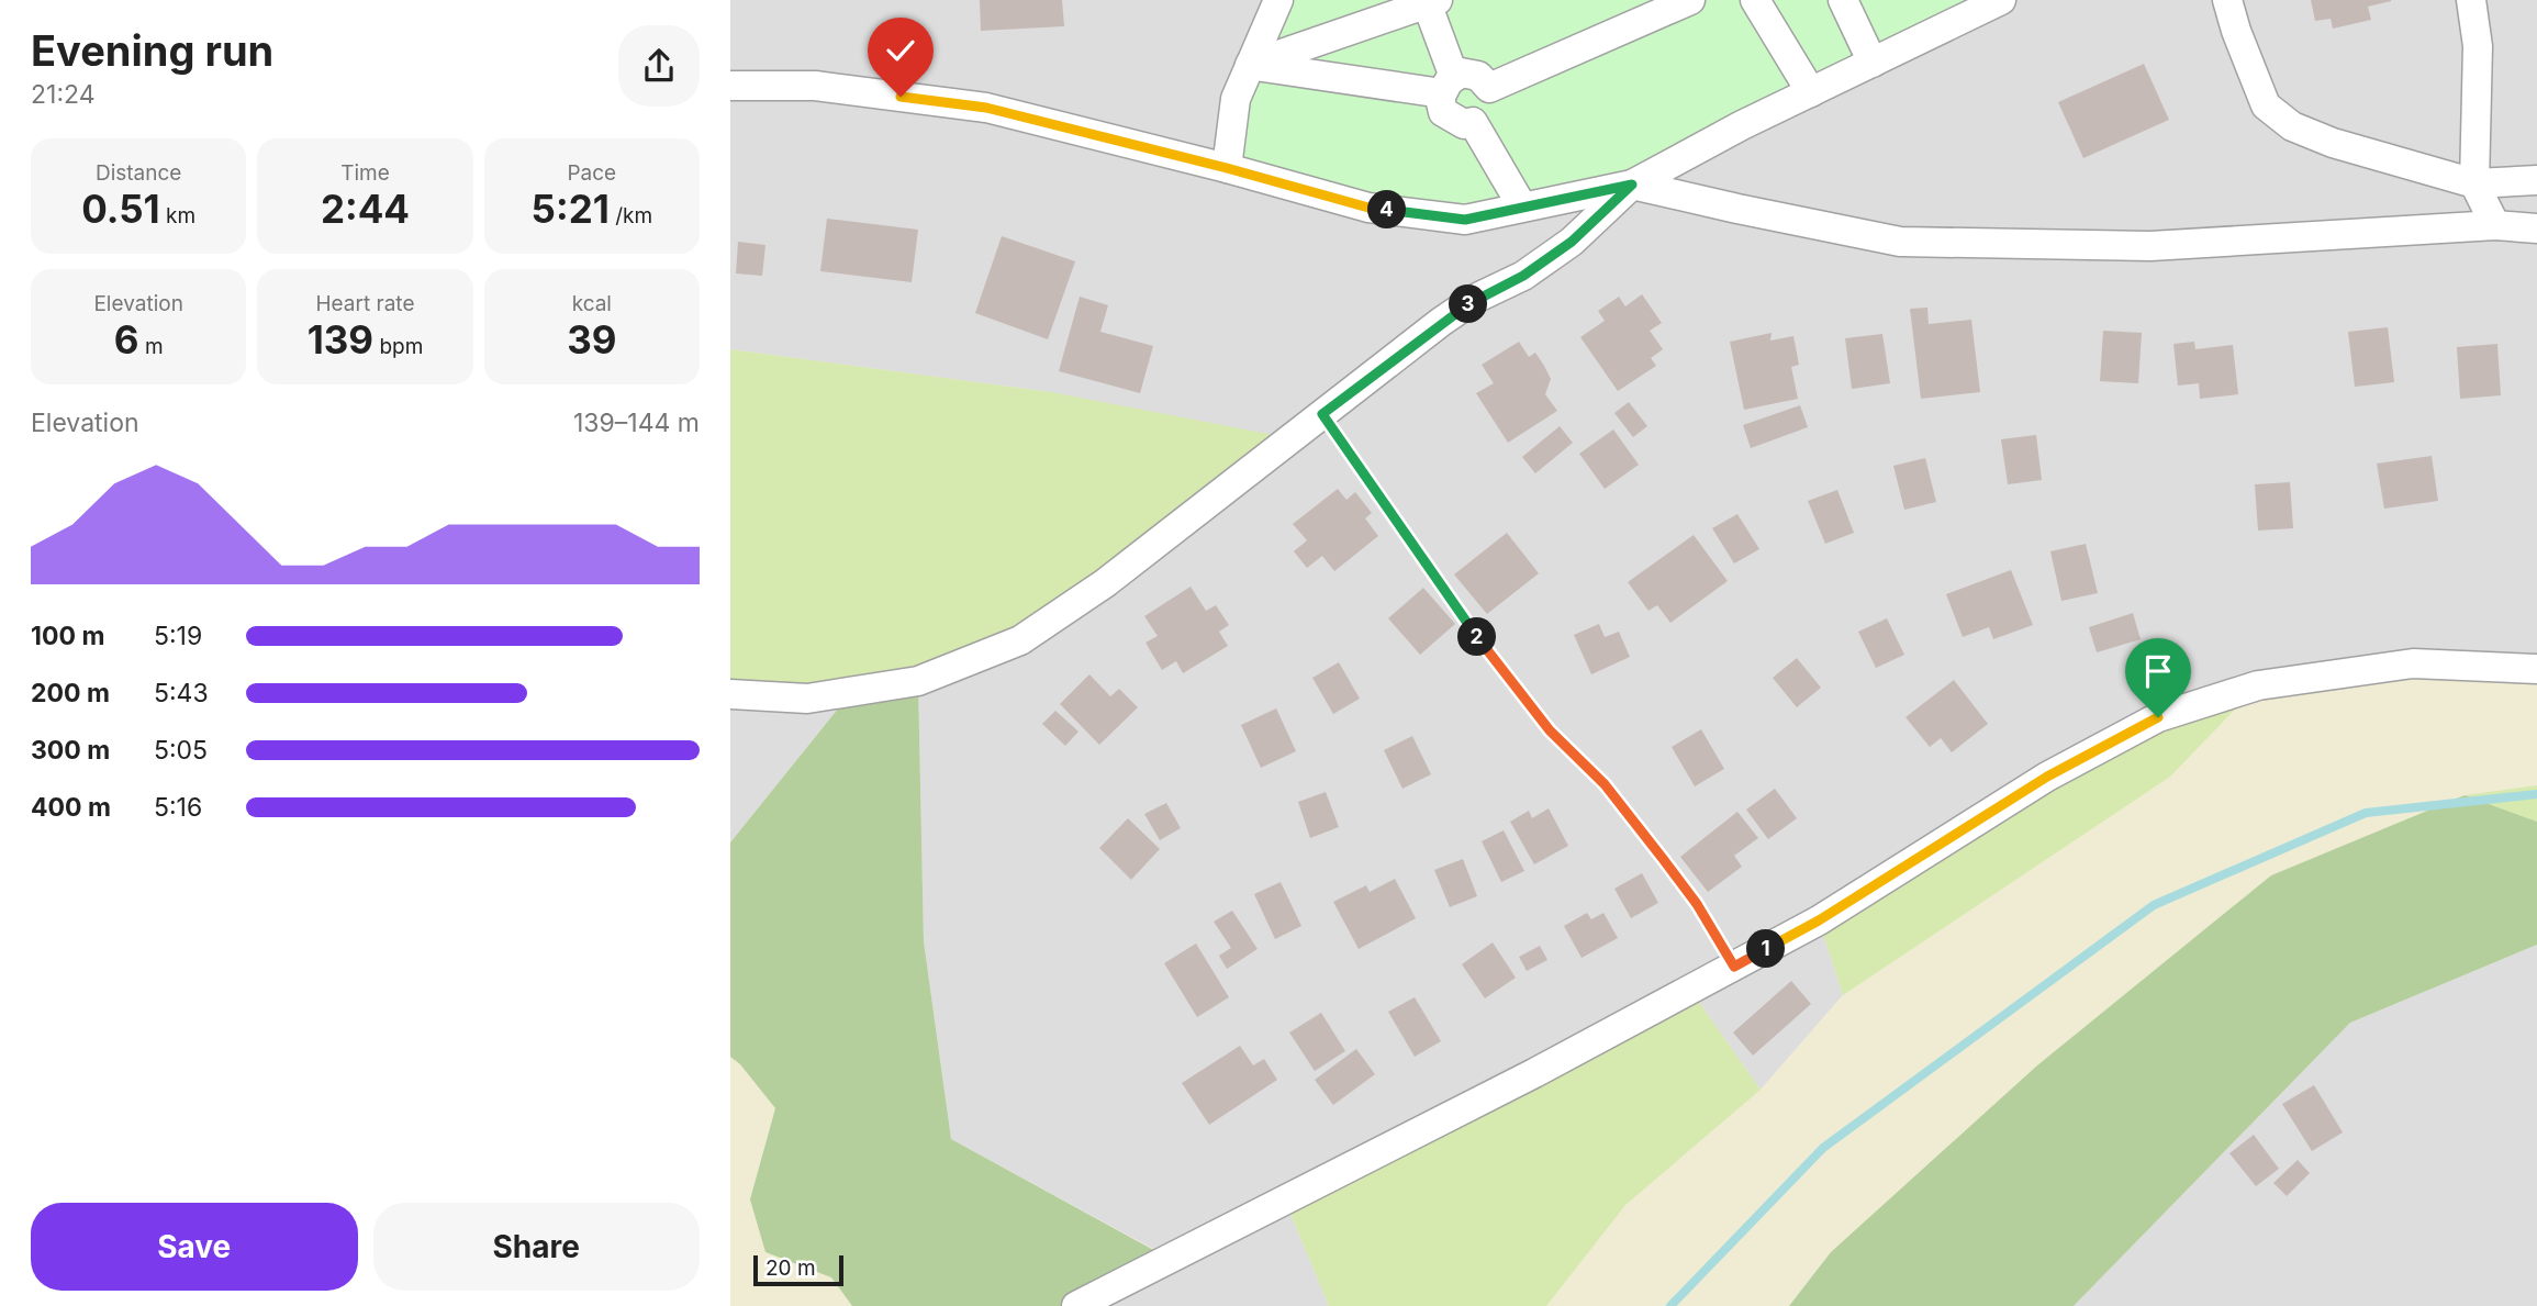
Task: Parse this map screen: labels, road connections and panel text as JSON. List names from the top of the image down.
{
  "scale_bar": "20 m",
  "page": {
    "heading": ["Evening run", "21:24"],
    "stats": [
      ["Distance", "0.51 km"],
      ["Time", "2:44"],
      ["Pace", "5:21 /km"],
      ["Elevation", "6 m"],
      ["Heart rate", "139 bpm"],
      ["kcal", "39"]
    ],
    "pins": [
      "4",
      "3",
      "2",
      "1"
    ],
    "chart": ["Elevation", "139–144 m"],
    "list": [
      {
        "name": "100 m",
        "note": "5:19"
      },
      {
        "name": "200 m",
        "note": "5:43"
      },
      {
        "name": "300 m",
        "note": "5:05"
      },
      {
        "name": "400 m",
        "note": "5:16"
      }
    ],
    "buttons": ["Save", "Share"],
    "scale": "20 m"
  }
}
